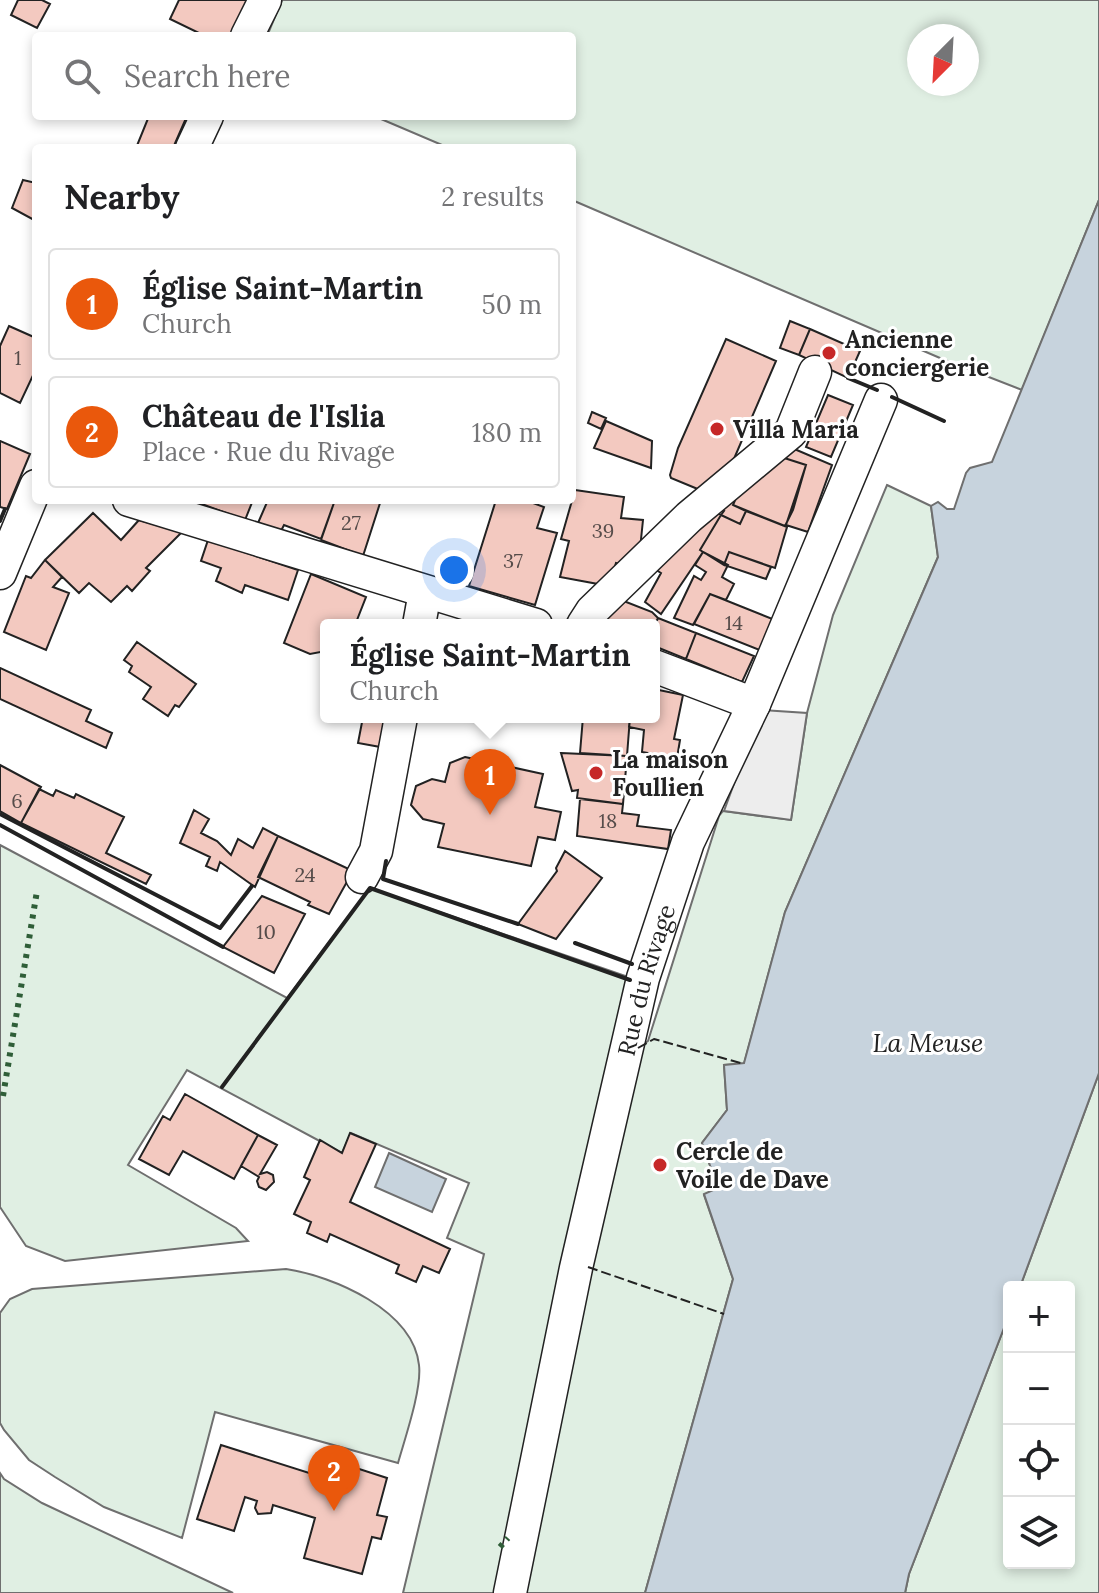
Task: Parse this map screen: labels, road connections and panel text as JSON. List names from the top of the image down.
{
  "streets": {
    "street": ["Rue du Rivage"]
  },
  "water": ["La Meuse"],
  "places": [
    "Ancienne conciergerie",
    "Villa Maria",
    "La maison Foullien",
    "Cercle de Voile de Dave"
  ],
  "house_numbers": [
    "1",
    "27",
    "39",
    "37",
    "14",
    "6",
    "18",
    "24",
    "10"
  ],
  "north": "bottom left",
  "page": {
    "search": "Search here",
    "heading": ["Nearby", "2 results"],
    "list": [
      {
        "mark": "1",
        "name": "Église Saint-Martin",
        "note": "Church",
        "value": "50 m"
      },
      {
        "mark": "2",
        "name": "Château de l'Islia",
        "note": "Place · Rue du Rivage",
        "value": "180 m"
      }
    ],
    "popup": ["Église Saint-Martin", "Church"],
    "pins": ["1", "2"],
    "map_buttons": ["+", "−"]
  }
}
